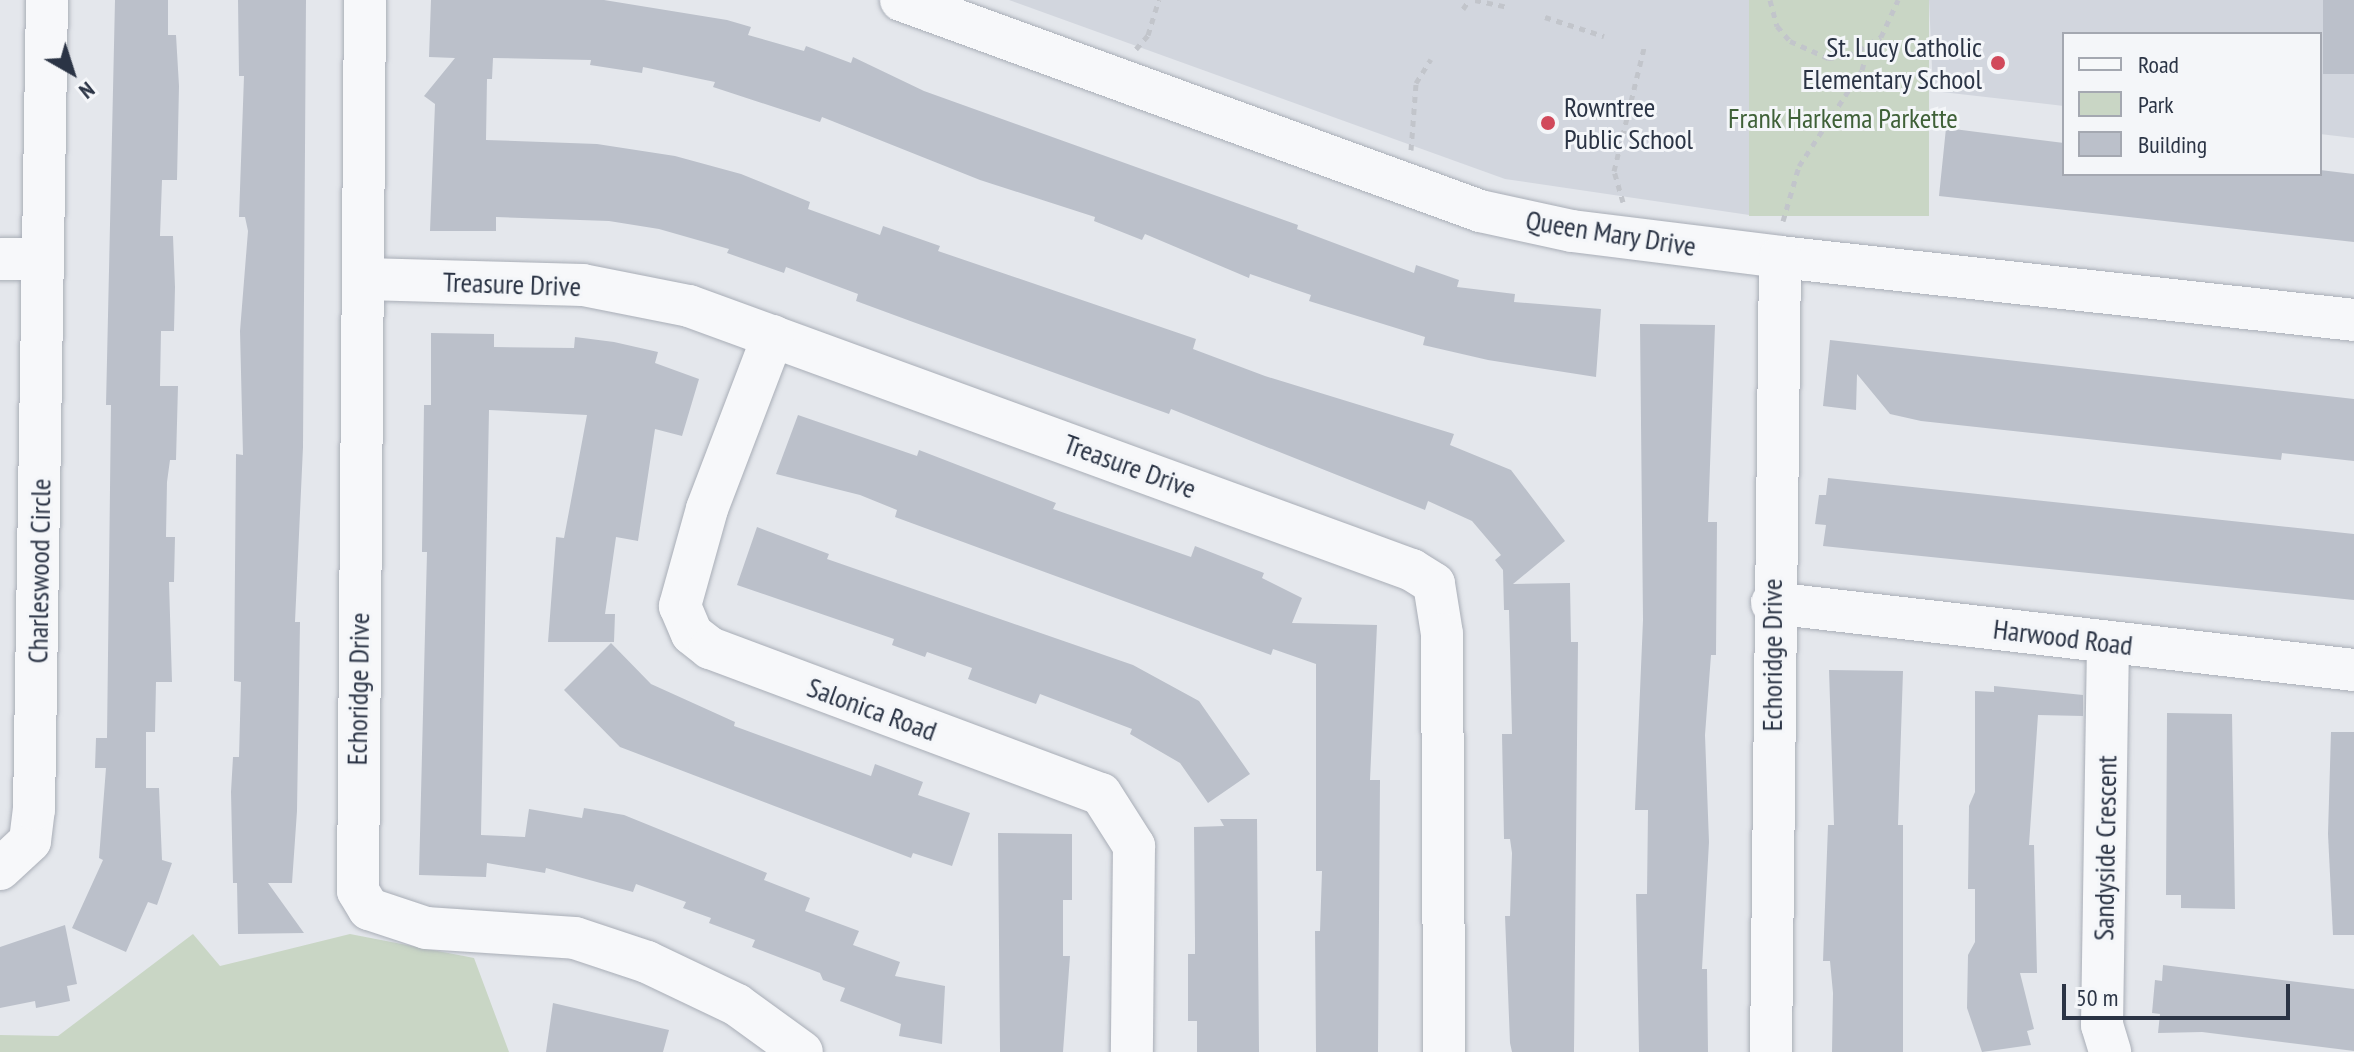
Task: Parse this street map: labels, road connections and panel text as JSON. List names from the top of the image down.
{
  "streets": {
    "street": [
      "Queen Mary Drive",
      "Treasure Drive",
      "Charleswood Circle",
      "Harwood Road",
      "Echoridge Drive",
      "Salonica Road",
      "Sandyside Crescent"
    ]
  },
  "crossings": [
    ["Queen Mary Drive", "Echoridge Drive"],
    ["Treasure Drive", "Echoridge Drive"],
    ["Treasure Drive", "Salonica Road"],
    ["Harwood Road", "Echoridge Drive"],
    ["Harwood Road", "Sandyside Crescent"]
  ],
  "parks": ["Frank Harkema Parkette"],
  "places": ["St. Lucy Catholic Elementary School", "Rowntree Public School"],
  "legend": ["Road", "Park", "Building"],
  "scale_bar": "50 m",
  "north": "bottom right"
}
